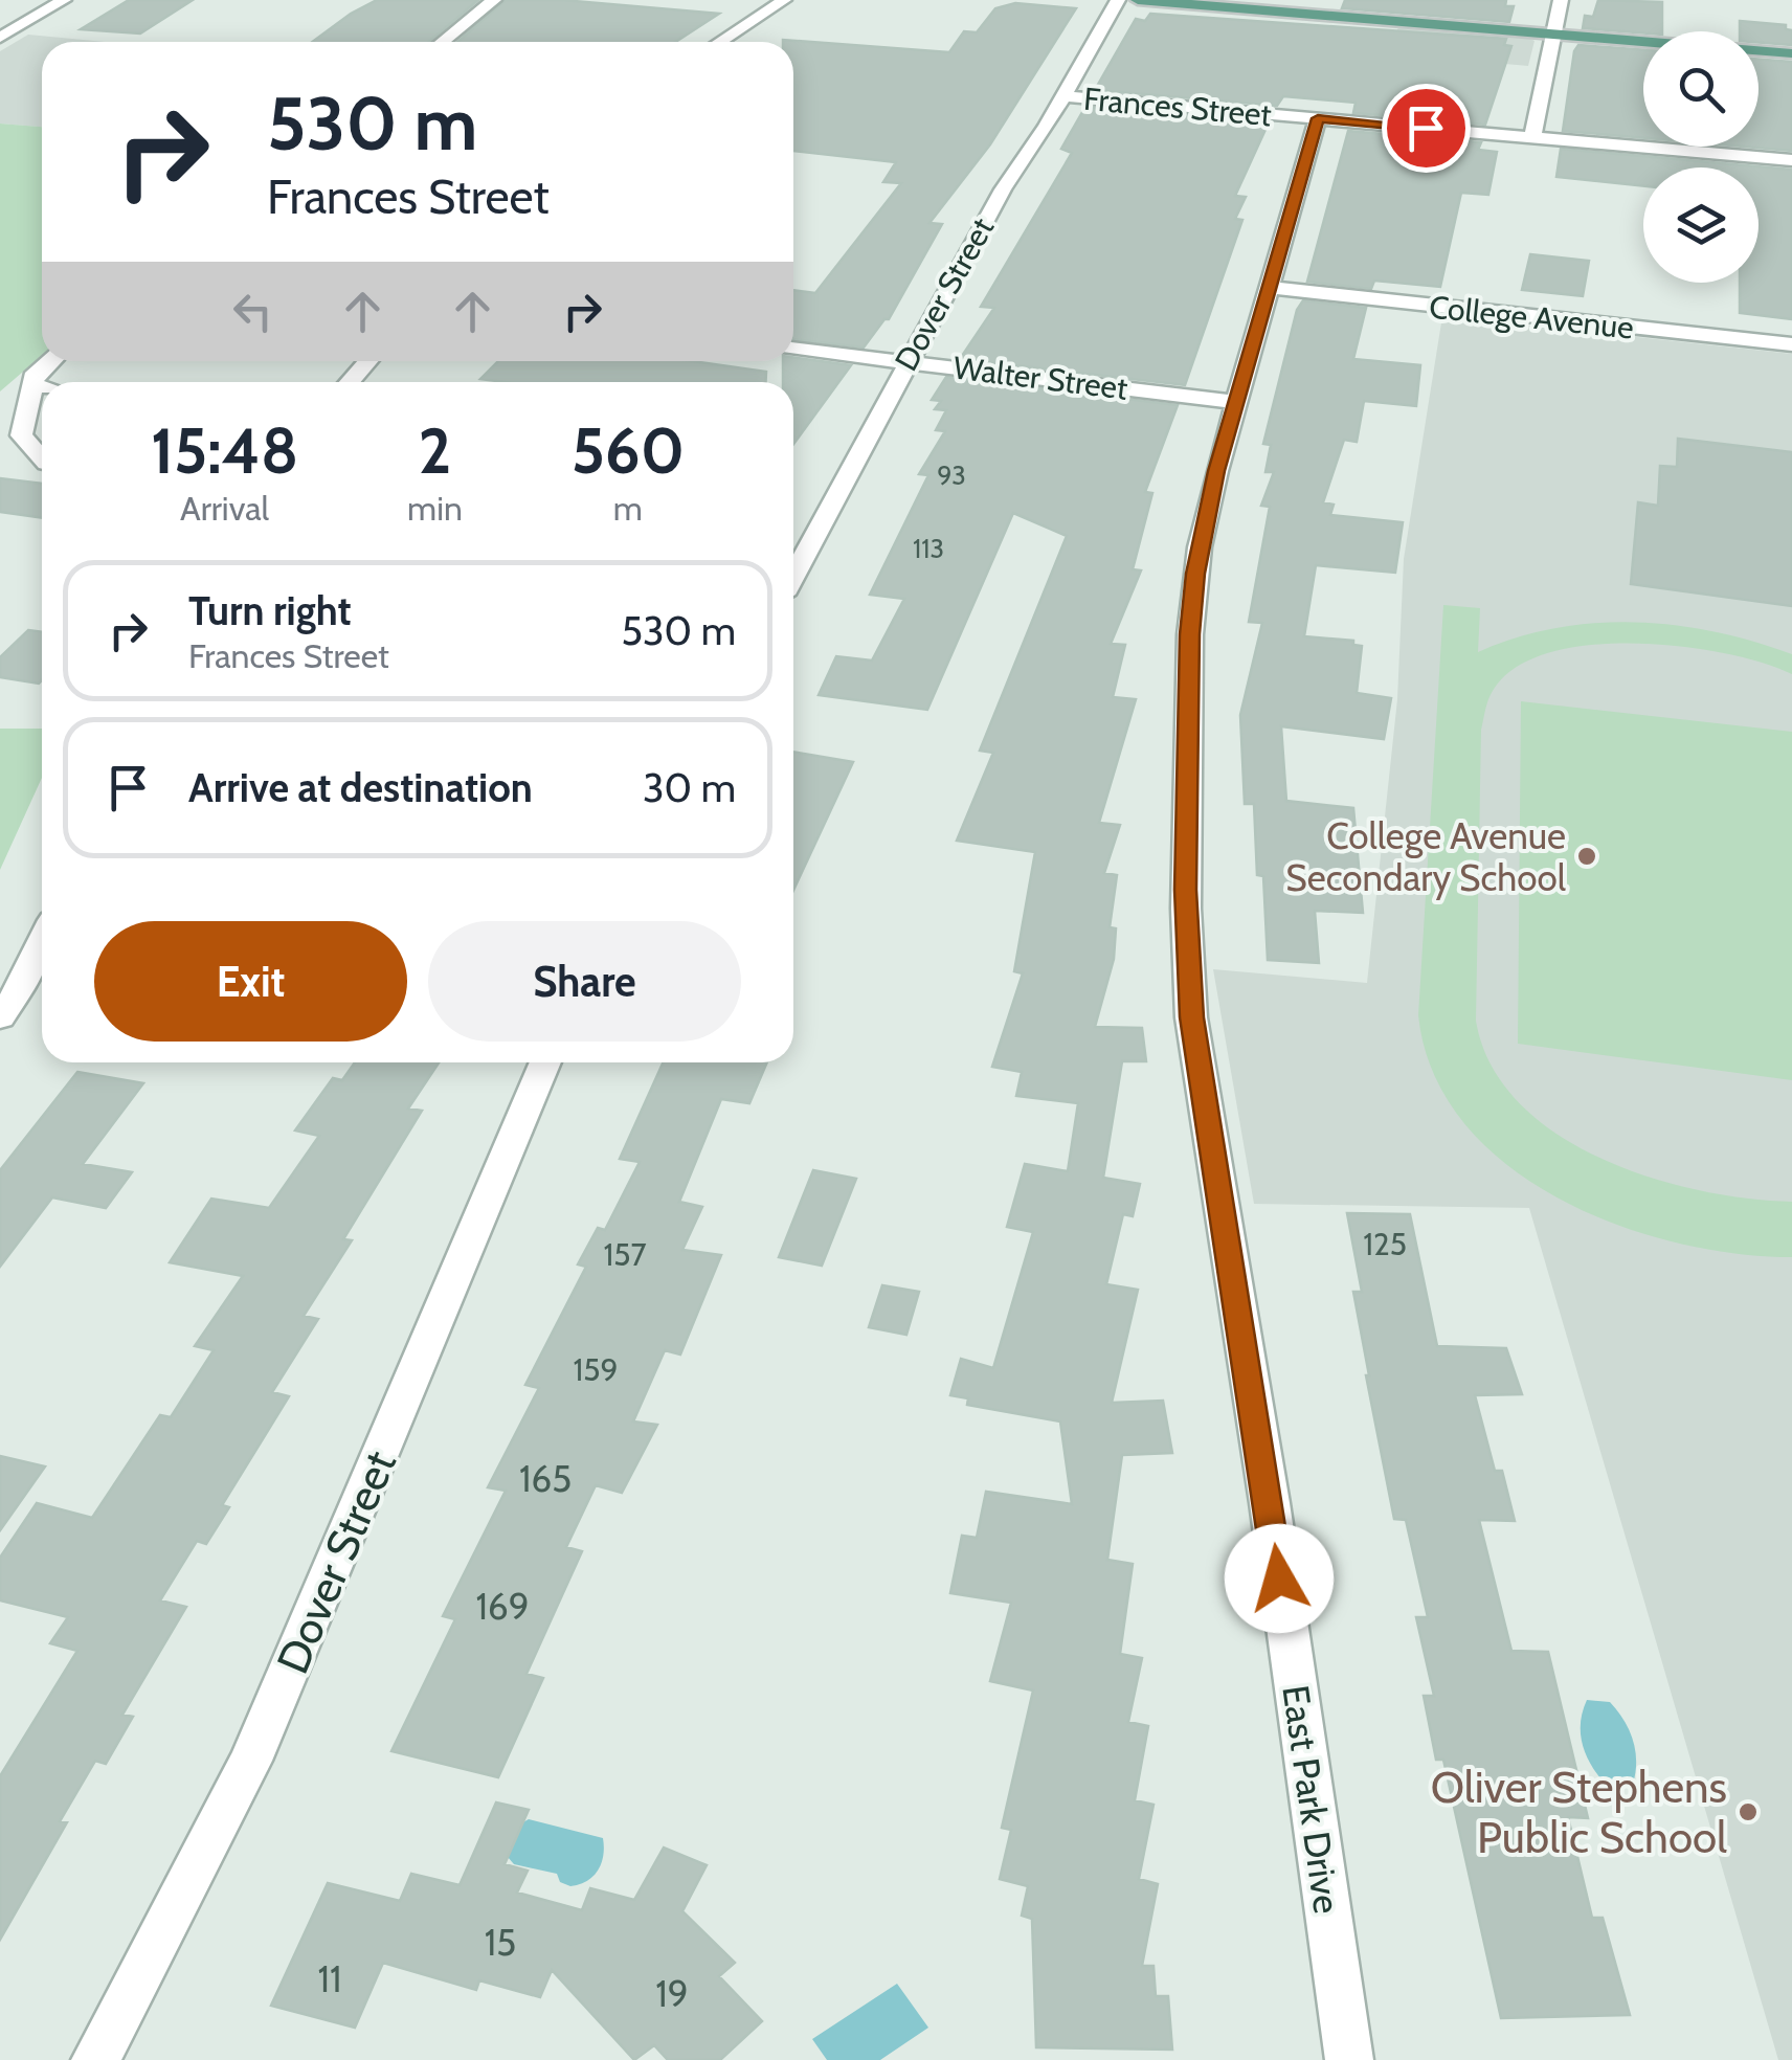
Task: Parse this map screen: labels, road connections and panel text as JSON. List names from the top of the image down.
{
  "streets": {
    "street": [
      "Frances Street",
      "Dover Street",
      "College Avenue",
      "Walter Street",
      "East Park Drive"
    ]
  },
  "crossings": [
    ["Frances Street", "Dover Street"],
    ["Frances Street", "East Park Drive"],
    ["Dover Street", "Walter Street"],
    ["College Avenue", "East Park Drive"],
    ["Walter Street", "East Park Drive"]
  ],
  "places": ["College Avenue Secondary School", "Oliver Stephens Public School"],
  "house_numbers": [
    "93",
    "113",
    "125",
    "157",
    "159",
    "165",
    "169",
    "15",
    "11",
    "19"
  ],
  "page": {
    "turn": ["530 m", "Frances Street"],
    "eta": [
      "15:48",
      "Arrival",
      "2",
      "min",
      "560",
      "m"
    ],
    "list": [
      {
        "name": "Turn right",
        "note": "Frances Street",
        "value": "530 m"
      },
      {
        "name": "Arrive at destination",
        "value": "30 m"
      }
    ],
    "buttons": ["Exit", "Share"]
  }
}
